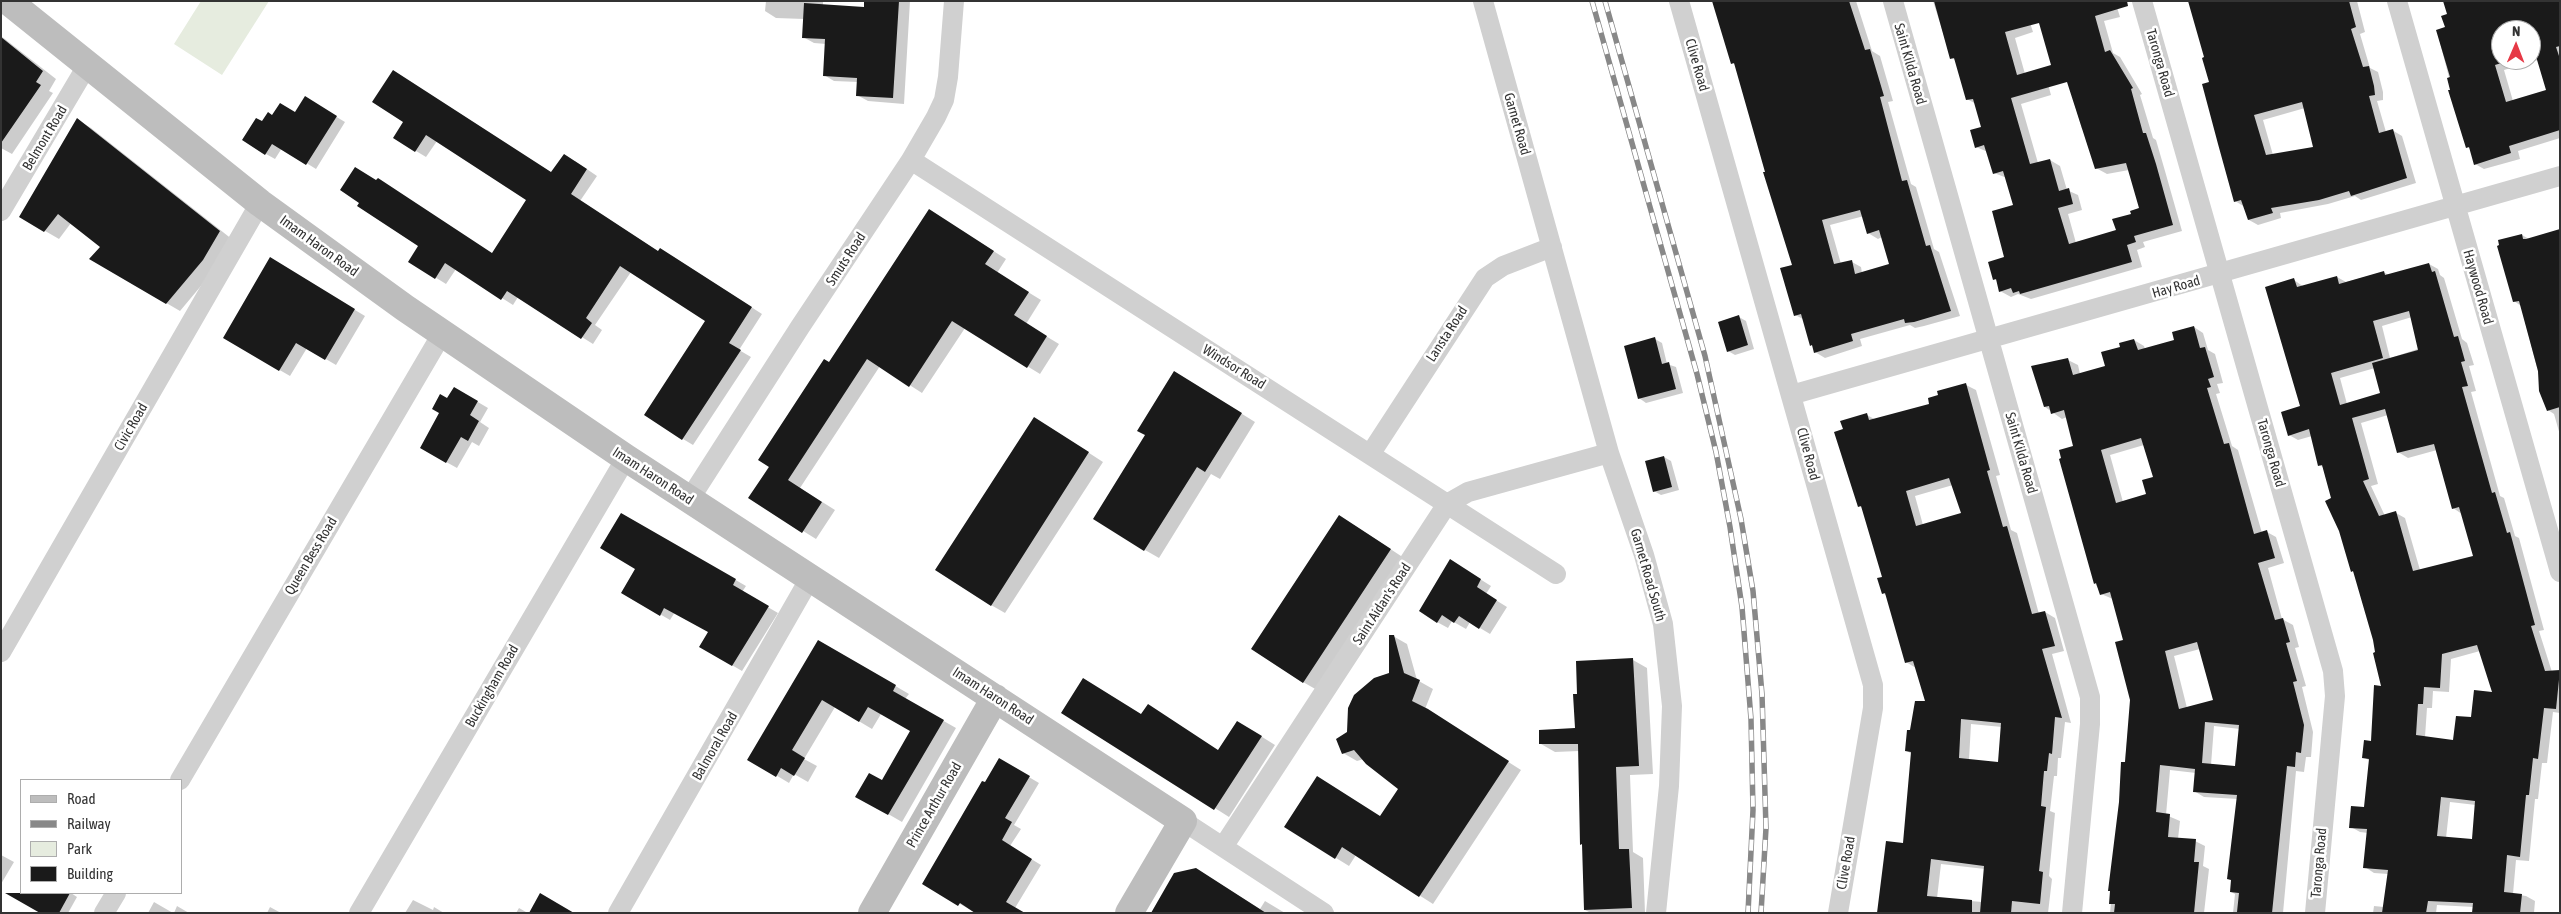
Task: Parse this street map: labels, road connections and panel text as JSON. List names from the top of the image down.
{
  "streets": {
    "street": [
      "Taronga Road",
      "Saint Kilda Road",
      "Clive Road",
      "Garnet Road",
      "Belmont Road",
      "Imam Haron Road",
      "Smuts Road",
      "Hay Road",
      "Haywood Road",
      "Lansta Road",
      "Windsor Road",
      "Civic Road",
      "Queen Bess Road",
      "Garnet Road South",
      "Saint Aidan's Road",
      "Buckingham Road",
      "Balmoral Road",
      "Prince Arthur Road"
    ]
  },
  "crossings": [
    ["Taronga Road", "Hay Road"],
    ["Saint Kilda Road", "Hay Road"],
    ["Clive Road", "Hay Road"],
    ["Garnet Road", "Lansta Road"],
    ["Garnet Road", "Garnet Road South"],
    ["Belmont Road", "Imam Haron Road"],
    ["Imam Haron Road", "Smuts Road"],
    ["Imam Haron Road", "Civic Road"],
    ["Imam Haron Road", "Queen Bess Road"],
    ["Imam Haron Road", "Saint Aidan's Road"],
    ["Imam Haron Road", "Buckingham Road"],
    ["Imam Haron Road", "Balmoral Road"],
    ["Imam Haron Road", "Prince Arthur Road"],
    ["Smuts Road", "Windsor Road"],
    ["Hay Road", "Haywood Road"],
    ["Lansta Road", "Windsor Road"],
    ["Lansta Road", "Garnet Road South"],
    ["Windsor Road", "Saint Aidan's Road"],
    ["Garnet Road South", "Saint Aidan's Road"]
  ],
  "legend": [
    "Road",
    "Railway",
    "Park",
    "Building"
  ],
  "north": "top"
}
